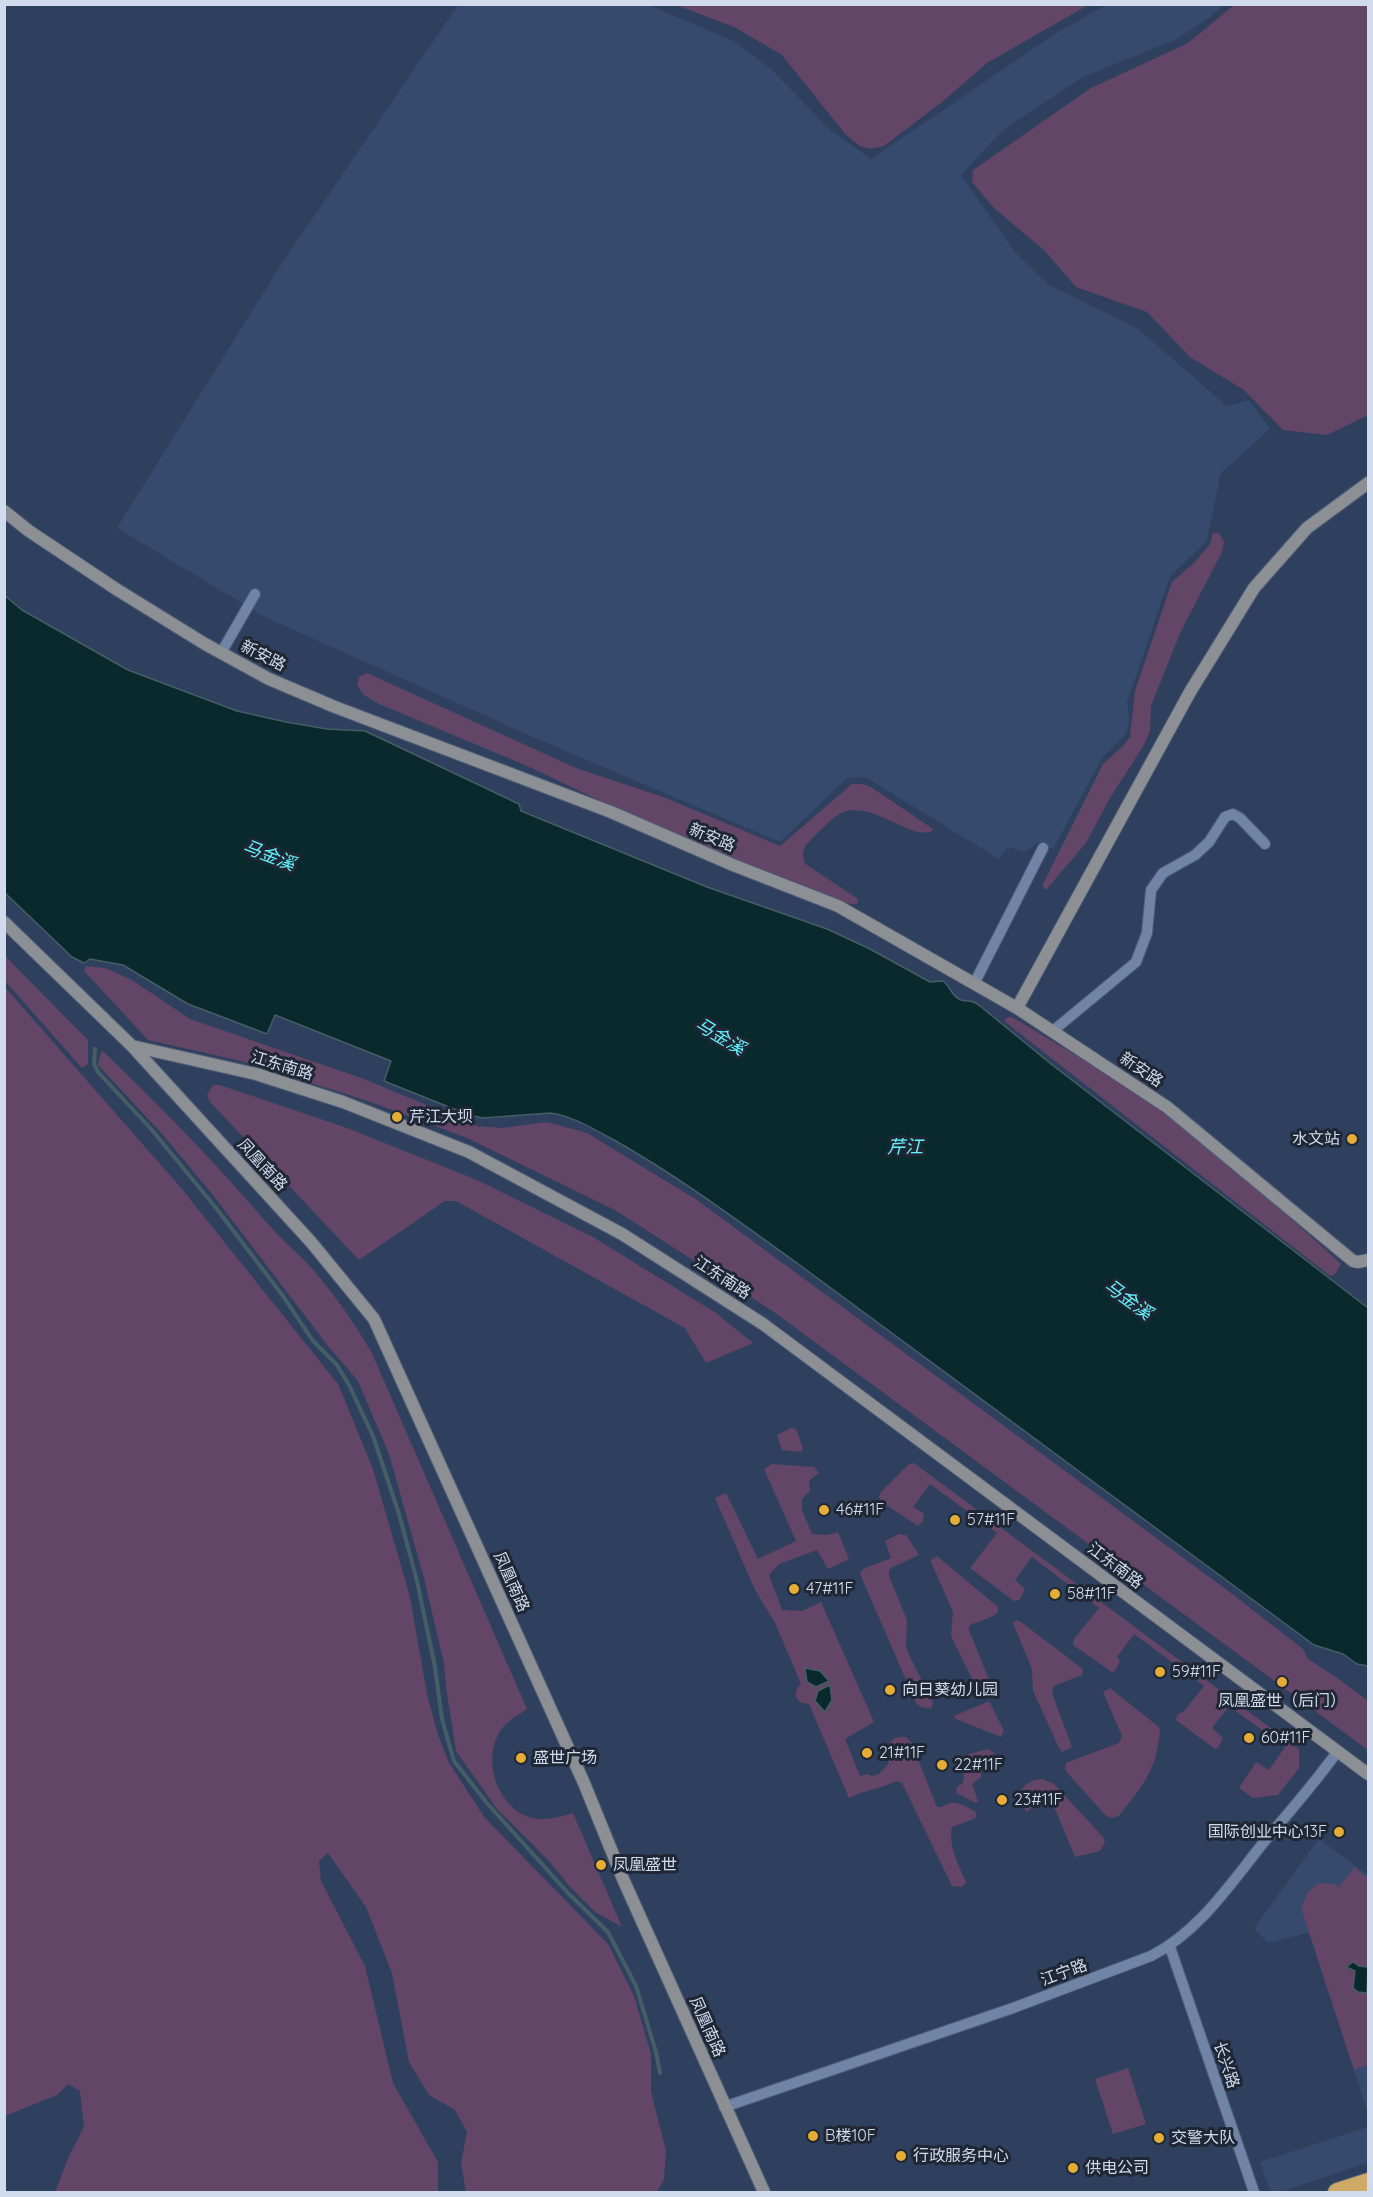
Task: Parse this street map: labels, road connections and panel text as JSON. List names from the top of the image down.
{
  "streets": {
    "main road": ["新安路", "江东南路", "凤凰南路"],
    "street": ["江宁路", "长兴路"]
  },
  "crossings": [
    ["江东南路", "凤凰南路"],
    ["江东南路", "江宁路"],
    ["凤凰南路", "江宁路"],
    ["江宁路", "长兴路"]
  ],
  "water": ["马金溪", "芹江"],
  "places": [
    "芹江大坝",
    "水文站",
    "46#11F",
    "57#11F",
    "47#11F",
    "58#11F",
    "59#11F",
    "凤凰盛世（后门）",
    "向日葵幼儿园",
    "60#11F",
    "21#11F",
    "盛世广场",
    "22#11F",
    "23#11F",
    "国际创业中心13F",
    "凤凰盛世",
    "B楼10F",
    "交警大队",
    "行政服务中心",
    "供电公司"
  ]
}
